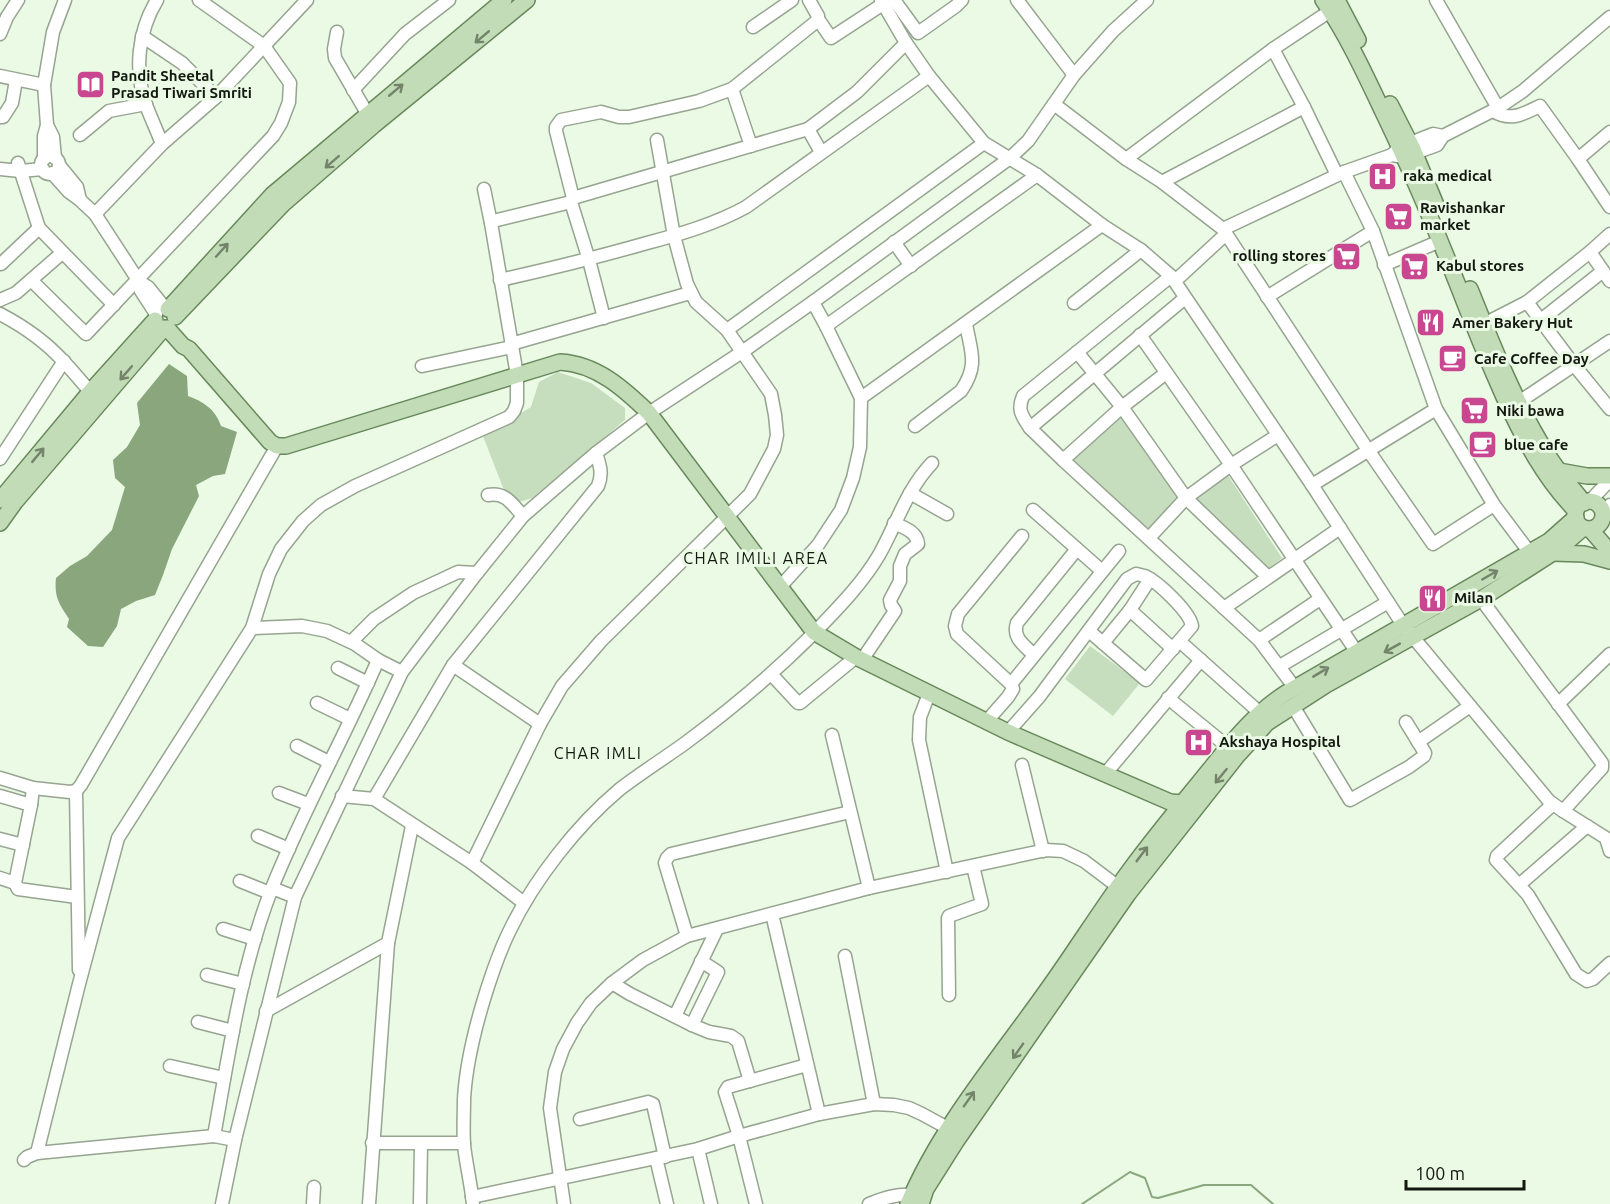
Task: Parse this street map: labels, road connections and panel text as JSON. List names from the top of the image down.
{
  "districts": ["CHAR IMILI AREA", "CHAR IMLI"],
  "places": {
    "library": ["Pandit Sheetal Prasad Tiwari Smriti"],
    "hospital": ["raka medical", "Akshaya Hospital"],
    "supermarket": [
      "Ravishankar market",
      "rolling stores",
      "Kabul stores",
      "Niki bawa"
    ],
    "restaurant": ["Amer Bakery Hut", "Milan"],
    "cafe": ["Cafe Coffee Day", "blue cafe"]
  },
  "scale_bar": "100 m"
}
